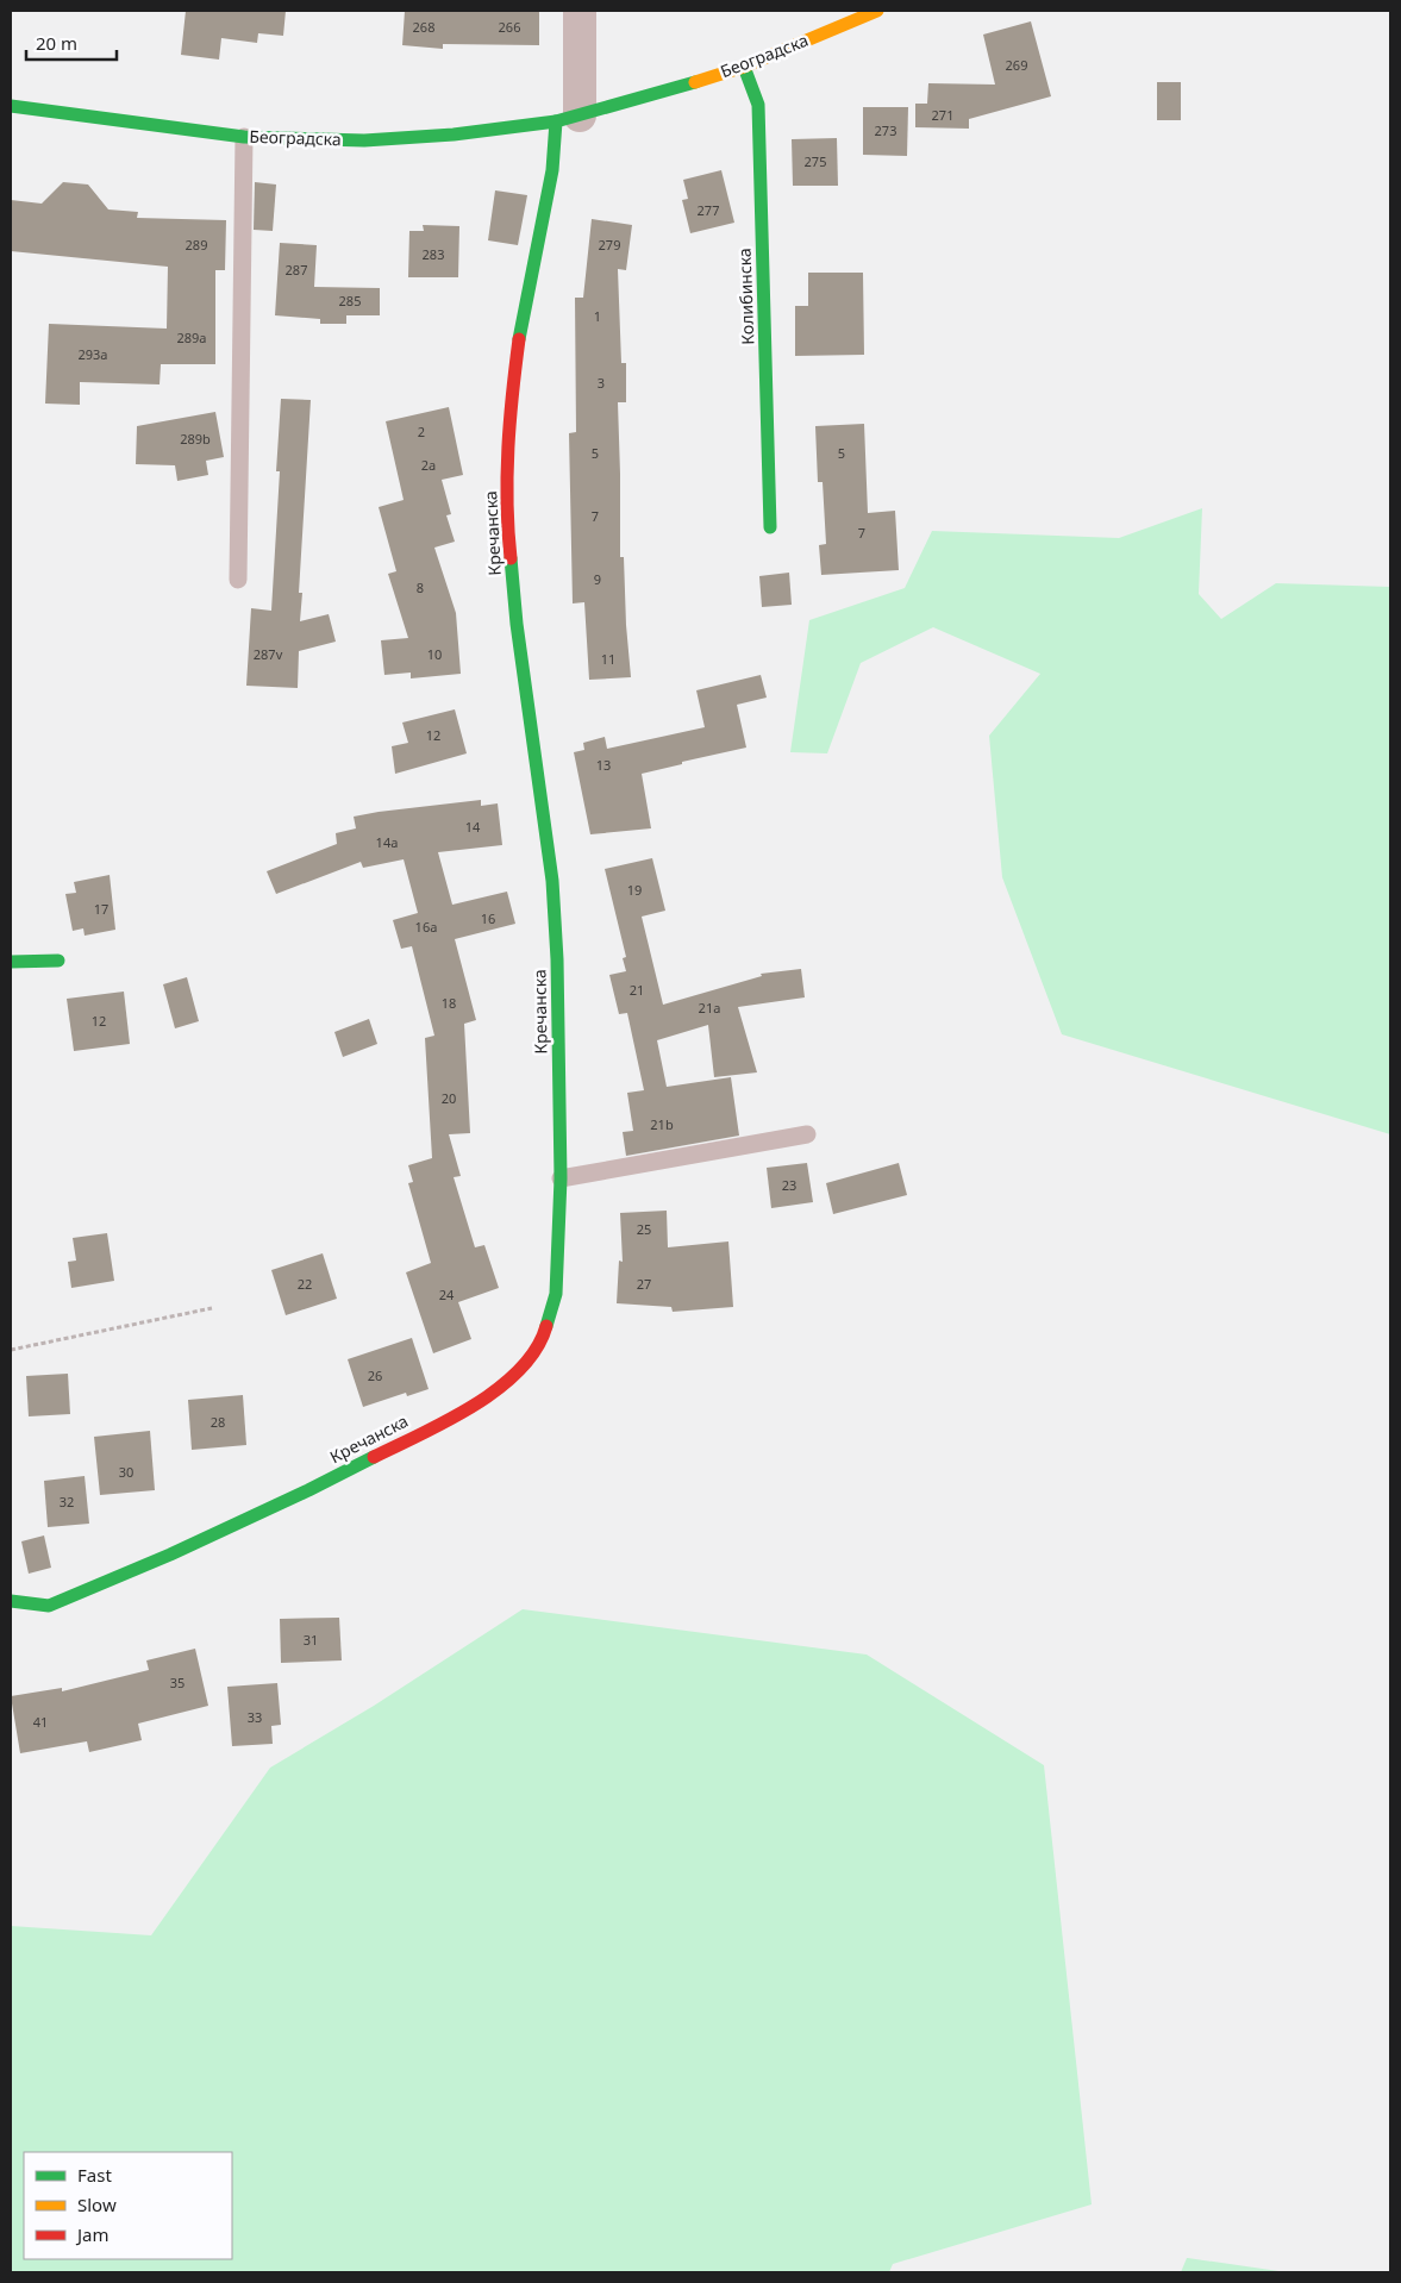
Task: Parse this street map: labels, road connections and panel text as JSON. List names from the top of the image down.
{
  "streets": {
    "street": ["Београдска", "Колибинска", "Кречанска"]
  },
  "crossings": [
    ["Београдска", "Колибинска"],
    ["Београдска", "Кречанска"]
  ],
  "house_numbers": [
    "268",
    "266",
    "269",
    "271",
    "273",
    "275",
    "277",
    "289",
    "279",
    "283",
    "287",
    "285",
    "1",
    "289a",
    "293a",
    "3",
    "2",
    "289b",
    "5",
    "5",
    "2a",
    "7",
    "7",
    "9",
    "8",
    "287v",
    "10",
    "11",
    "12",
    "13",
    "14",
    "14a",
    "19",
    "17",
    "16",
    "16a",
    "21",
    "18",
    "21a",
    "12",
    "20",
    "21b",
    "23",
    "25",
    "22",
    "27",
    "24",
    "26",
    "28",
    "30",
    "32",
    "31",
    "35",
    "33",
    "41"
  ],
  "legend": ["Fast", "Slow", "Jam"],
  "scale_bar": "20 m"
}
